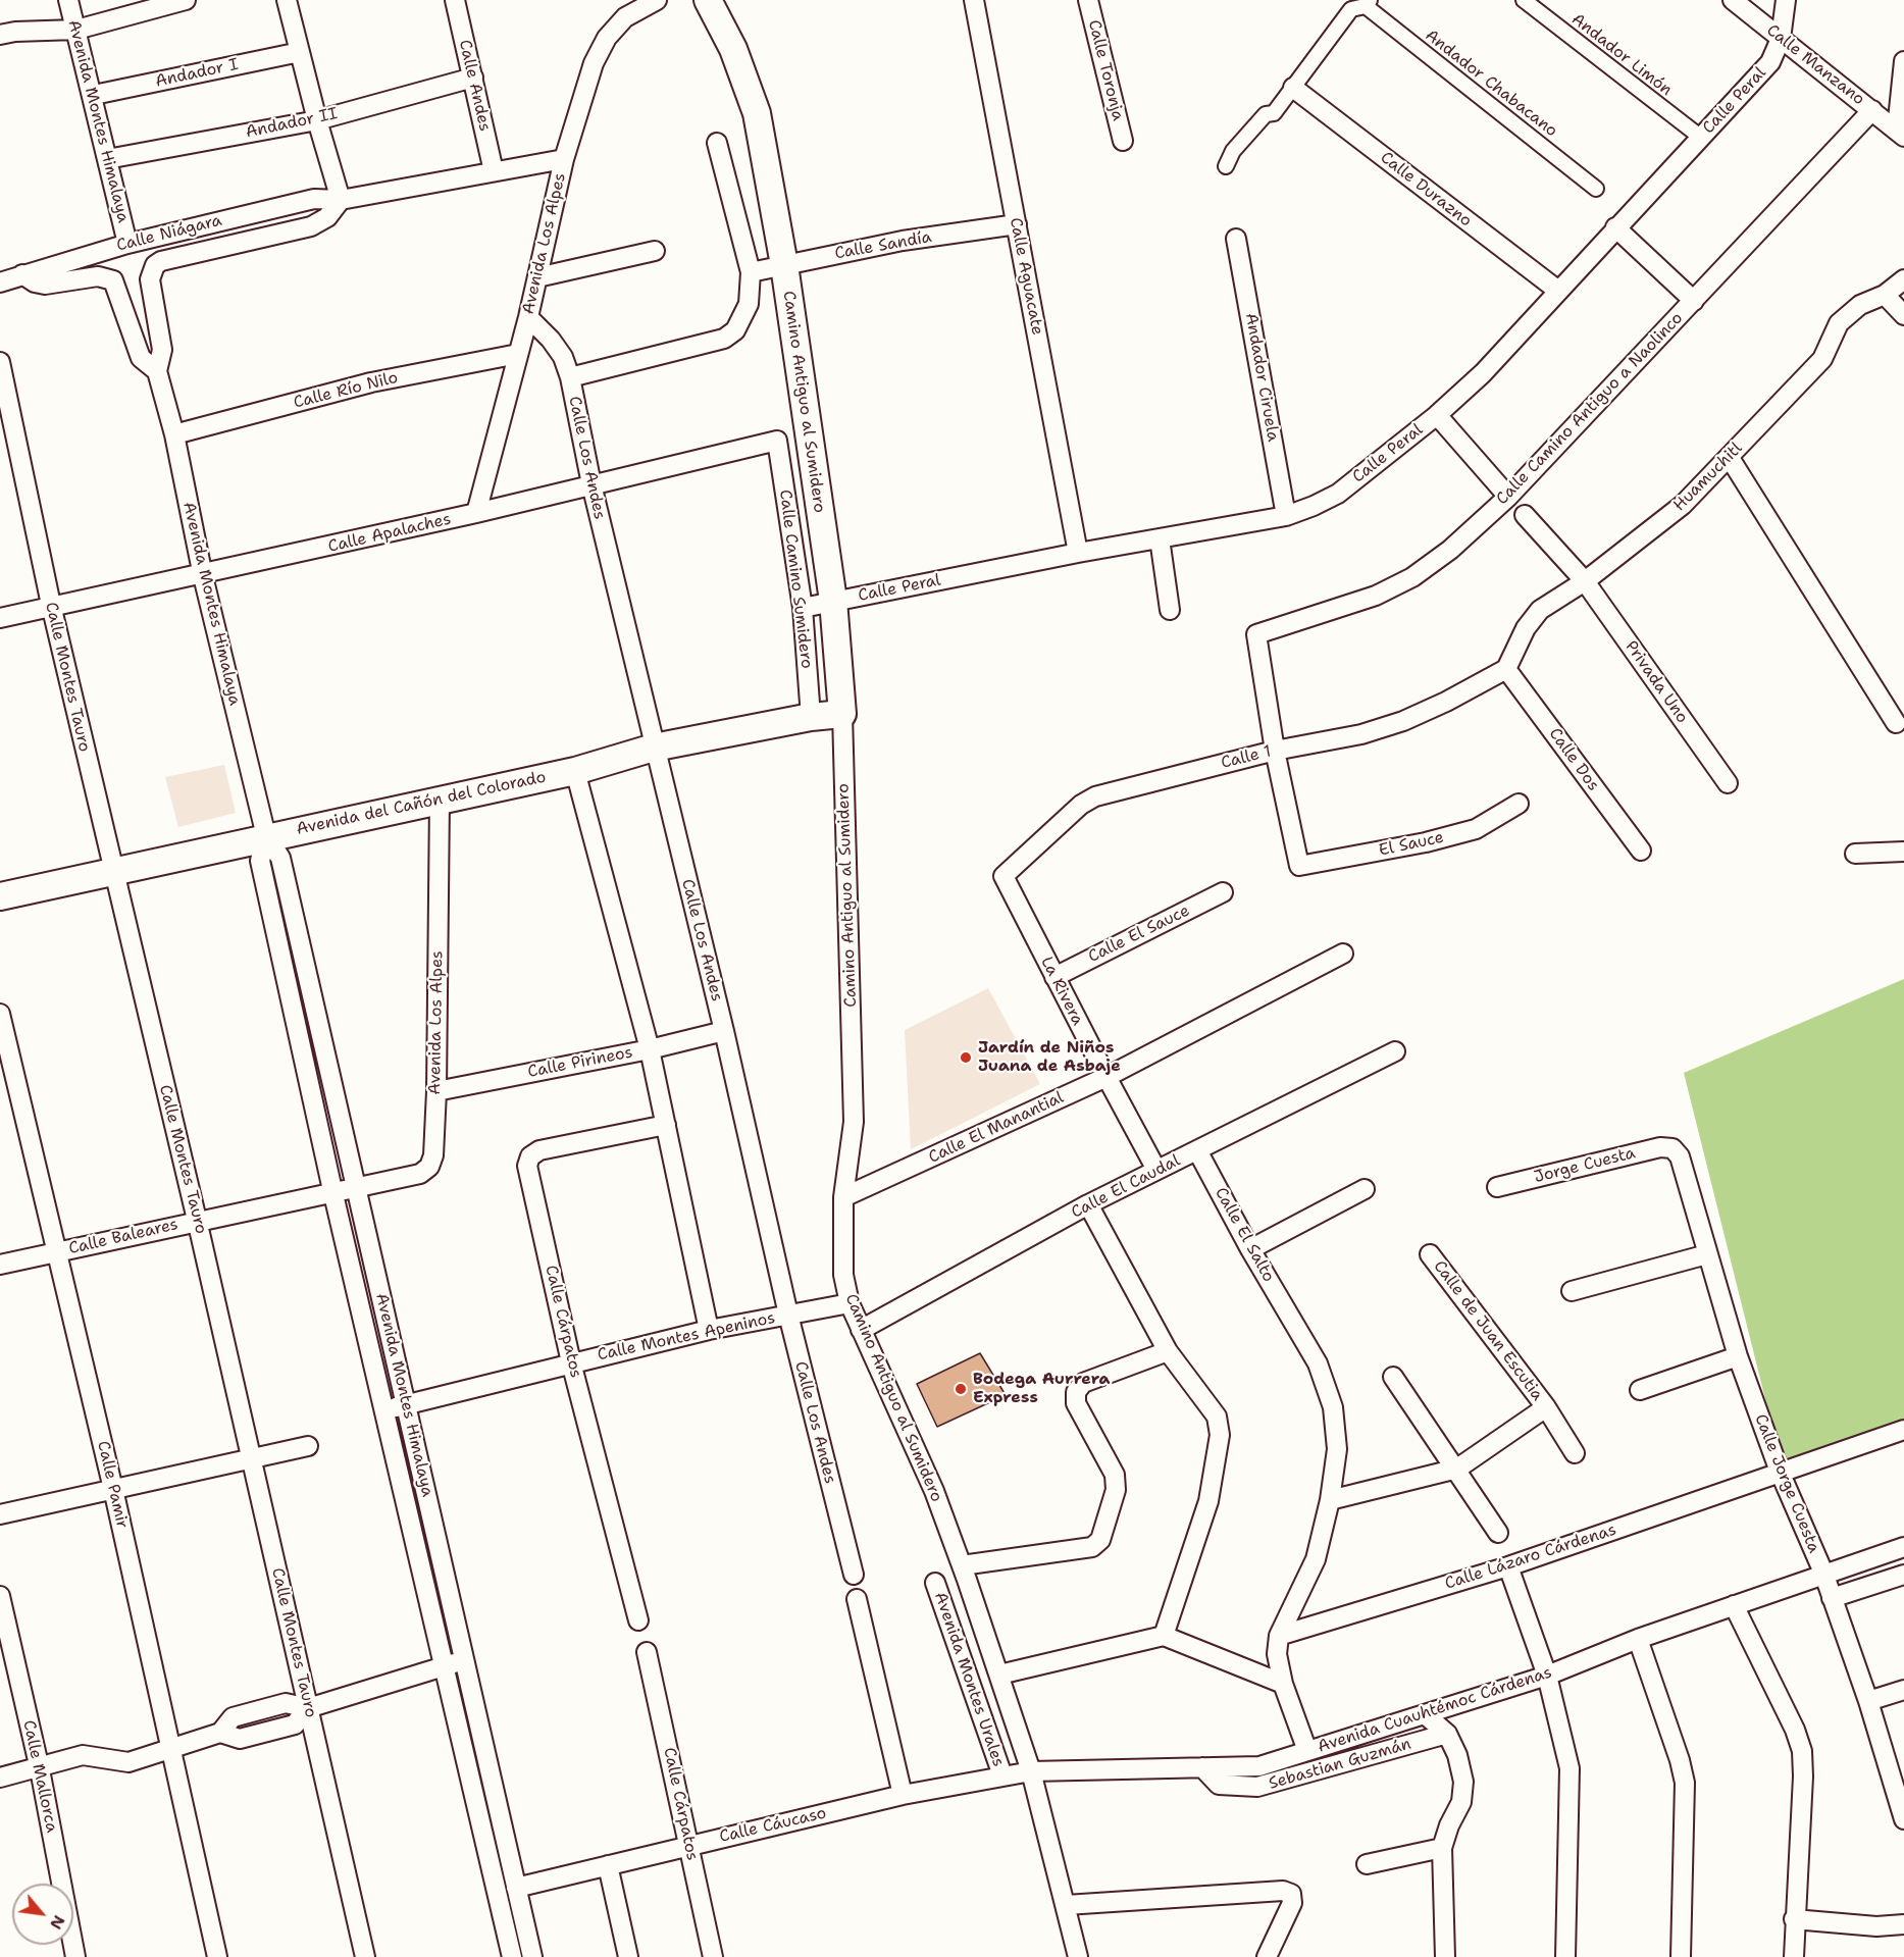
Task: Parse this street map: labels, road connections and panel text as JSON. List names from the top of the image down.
{
  "streets": {
    "main road": ["Camino Antiguo al Sumidero", "Avenida del Cañón del Colorado"],
    "street": [
      "Andador Limón",
      "Calle Manzano",
      "Calle Toronja",
      "Andador I",
      "Andador Chabacano",
      "Calle Andes",
      "Calle Peral",
      "Avenida Montes Himalaya",
      "Andador II",
      "Calle Durazno",
      "Calle Niágara",
      "Avenida Los Alpes",
      "Calle Sandía",
      "Calle Aguacate",
      "Andador Ciruela",
      "Calle Río Nilo",
      "Calle Camino Antiguo a Naolinco",
      "Calle Los Andes",
      "Huamuchitl",
      "Calle Apalaches",
      "Calle Camino Sumidero",
      "Calle Montes Tauro",
      "Privada Uno",
      "Calle 1",
      "Calle Dos",
      "El Sauce",
      "Calle El Sauce",
      "La Rivera",
      "Calle Pirineos",
      "Calle El Manantial",
      "Jorge Cuesta",
      "Calle El Caudal",
      "Calle El Salto",
      "Calle Baleares",
      "Calle Cárpatos",
      "Calle de Juan Escutia",
      "Calle Montes Apeninos",
      "Calle Jorge Cuesta",
      "Calle Pamir",
      "Calle Lázaro Cárdenas",
      "Avenida Montes Urales",
      "Avenida Cuauhtémoc Cárdenas",
      "Sebastian Guzmán",
      "Calle Mallorca",
      "Calle Cáucaso"
    ]
  },
  "crossings": [
    ["Andador Limón", "Calle Peral"],
    ["Calle Manzano", "Calle Peral"],
    ["Calle Manzano", "Calle Camino Antiguo a Naolinco"],
    ["Andador I", "Avenida Montes Himalaya"],
    ["Calle Andes", "Andador II"],
    ["Calle Andes", "Calle Niágara"],
    ["Calle Peral", "Calle Durazno"],
    ["Calle Peral", "Calle Aguacate"],
    ["Calle Peral", "Andador Ciruela"],
    ["Calle Peral", "Camino Antiguo al Sumidero"],
    ["Calle Peral", "Calle Camino Sumidero"],
    ["Avenida Montes Himalaya", "Andador II"],
    ["Avenida Montes Himalaya", "Calle Niágara"],
    ["Avenida Montes Himalaya", "Avenida Los Alpes"],
    ["Avenida Montes Himalaya", "Calle Río Nilo"],
    ["Avenida Montes Himalaya", "Calle Apalaches"],
    ["Avenida Montes Himalaya", "Avenida del Cañón del Colorado"],
    ["Avenida Montes Himalaya", "Calle Baleares"],
    ["Avenida Montes Himalaya", "Calle Montes Apeninos"],
    ["Avenida Montes Himalaya", "Calle Cáucaso"],
    ["Calle Niágara", "Avenida Los Alpes"],
    ["Avenida Los Alpes", "Calle Río Nilo"],
    ["Avenida Los Alpes", "Calle Los Andes"],
    ["Avenida Los Alpes", "Calle Apalaches"],
    ["Avenida Los Alpes", "Avenida del Cañón del Colorado"],
    ["Avenida Los Alpes", "Calle Pirineos"],
    ["Avenida Los Alpes", "Calle Baleares"],
    ["Calle Sandía", "Calle Aguacate"],
    ["Calle Sandía", "Camino Antiguo al Sumidero"],
    ["Camino Antiguo al Sumidero", "Avenida del Cañón del Colorado"],
    ["Camino Antiguo al Sumidero", "Calle El Manantial"],
    ["Camino Antiguo al Sumidero", "Calle El Caudal"],
    ["Camino Antiguo al Sumidero", "Calle Montes Apeninos"],
    ["Camino Antiguo al Sumidero", "Avenida Cuauhtémoc Cárdenas"],
    ["Camino Antiguo al Sumidero", "Calle Cáucaso"],
    ["Calle Camino Antiguo a Naolinco", "Calle 1"],
    ["Calle Camino Antiguo a Naolinco", "El Sauce"],
    ["Calle Los Andes", "Calle Apalaches"],
    ["Calle Los Andes", "Avenida del Cañón del Colorado"],
    ["Calle Los Andes", "Calle Pirineos"],
    ["Calle Los Andes", "Calle Montes Apeninos"],
    ["Huamuchitl", "Privada Uno"],
    ["Huamuchitl", "Calle 1"],
    ["Huamuchitl", "Calle Dos"],
    ["Calle Apalaches", "Calle Camino Sumidero"],
    ["Calle Apalaches", "Calle Montes Tauro"],
    ["Calle Camino Sumidero", "Avenida del Cañón del Colorado"],
    ["Calle Montes Tauro", "Avenida del Cañón del Colorado"],
    ["Calle Montes Tauro", "Calle Baleares"],
    ["Calle 1", "Calle Dos"],
    ["Calle 1", "El Sauce"],
    ["Calle 1", "La Rivera"],
    ["Calle El Sauce", "La Rivera"],
    ["La Rivera", "Calle El Manantial"],
    ["La Rivera", "Calle El Caudal"],
    ["Jorge Cuesta", "Calle Jorge Cuesta"],
    ["Calle El Caudal", "Calle El Salto"],
    ["Calle El Salto", "Calle Lázaro Cárdenas"],
    ["Calle Baleares", "Calle Pamir"],
    ["Calle Cárpatos", "Calle Montes Apeninos"],
    ["Calle Cárpatos", "Calle Cáucaso"],
    ["Calle Jorge Cuesta", "Calle Lázaro Cárdenas"],
    ["Calle Jorge Cuesta", "Avenida Cuauhtémoc Cárdenas"],
    ["Avenida Montes Urales", "Calle Cáucaso"],
    ["Avenida Cuauhtémoc Cárdenas", "Sebastian Guzmán"],
    ["Avenida Cuauhtémoc Cárdenas", "Calle Cáucaso"]
  ],
  "places": ["Jardín de Niños Juana de Asbaje", "Bodega Aurrera Express"],
  "north": "bottom right"
}
